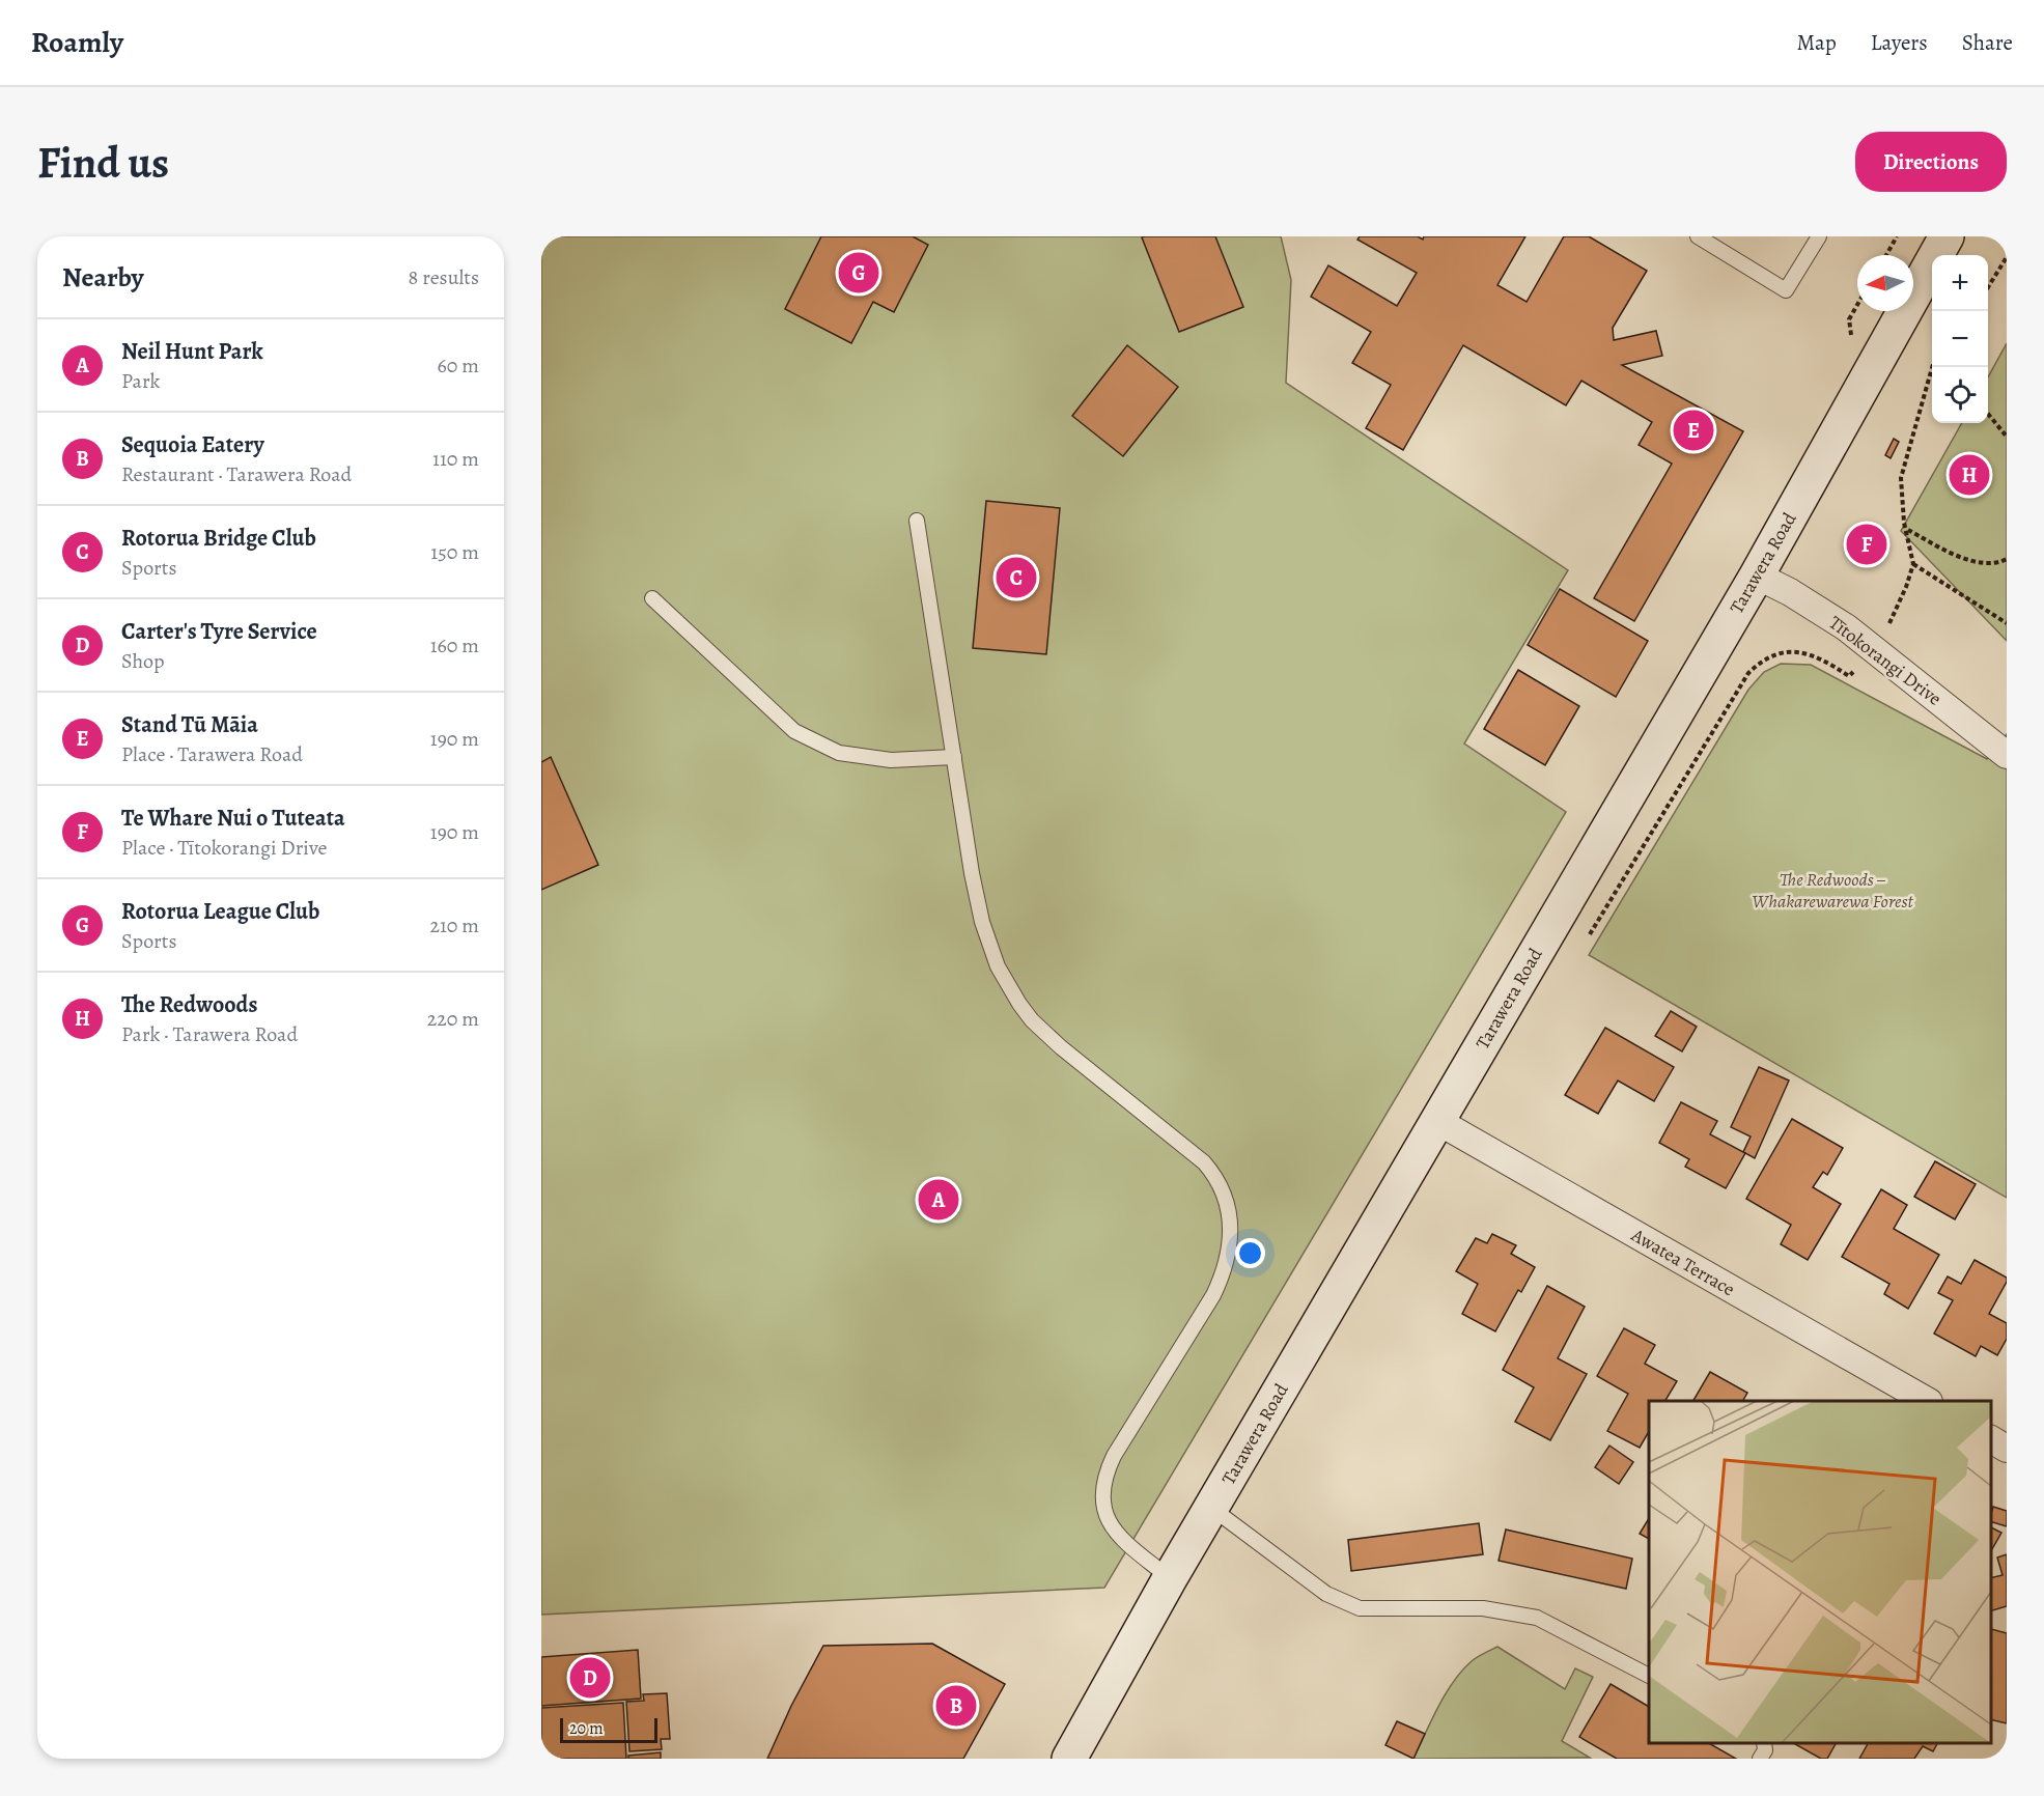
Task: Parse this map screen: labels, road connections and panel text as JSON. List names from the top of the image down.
{
  "streets": {
    "main road": ["Tarawera Road"],
    "street": ["Tītokorangi Drive", "Awatea Terrace"]
  },
  "crossings": [
    ["Tarawera Road", "Tītokorangi Drive"],
    ["Tarawera Road", "Awatea Terrace"]
  ],
  "parks": ["The Redwoods – Whakarewarewa Forest"],
  "scale_bar": "20 m",
  "north": "left",
  "page": {
    "header": "Roamly",
    "nav": ["Map", "Layers", "Share"],
    "buttons": "Directions",
    "title": "Find us",
    "heading": ["Nearby", "8 results"],
    "pins": [
      "G",
      "E",
      "H",
      "F",
      "C",
      "A",
      "D",
      "B"
    ],
    "map_buttons": ["+", "−"],
    "list": [
      {
        "mark": "A",
        "name": "Neil Hunt Park",
        "note": "Park",
        "value": "60 m"
      },
      {
        "mark": "B",
        "name": "Sequoia Eatery",
        "note": "Restaurant · Tarawera Road",
        "value": "110 m"
      },
      {
        "mark": "C",
        "name": "Rotorua Bridge Club",
        "note": "Sports",
        "value": "150 m"
      },
      {
        "mark": "D",
        "name": "Carter's Tyre Service",
        "note": "Shop",
        "value": "160 m"
      },
      {
        "mark": "E",
        "name": "Stand Tū Māia",
        "note": "Place · Tarawera Road",
        "value": "190 m"
      },
      {
        "mark": "F",
        "name": "Te Whare Nui o Tuteata",
        "note": "Place · Tītokorangi Drive",
        "value": "190 m"
      },
      {
        "mark": "G",
        "name": "Rotorua League Club",
        "note": "Sports",
        "value": "210 m"
      },
      {
        "mark": "H",
        "name": "The Redwoods",
        "note": "Park · Tarawera Road",
        "value": "220 m"
      }
    ],
    "scale": "20 m"
  }
}
